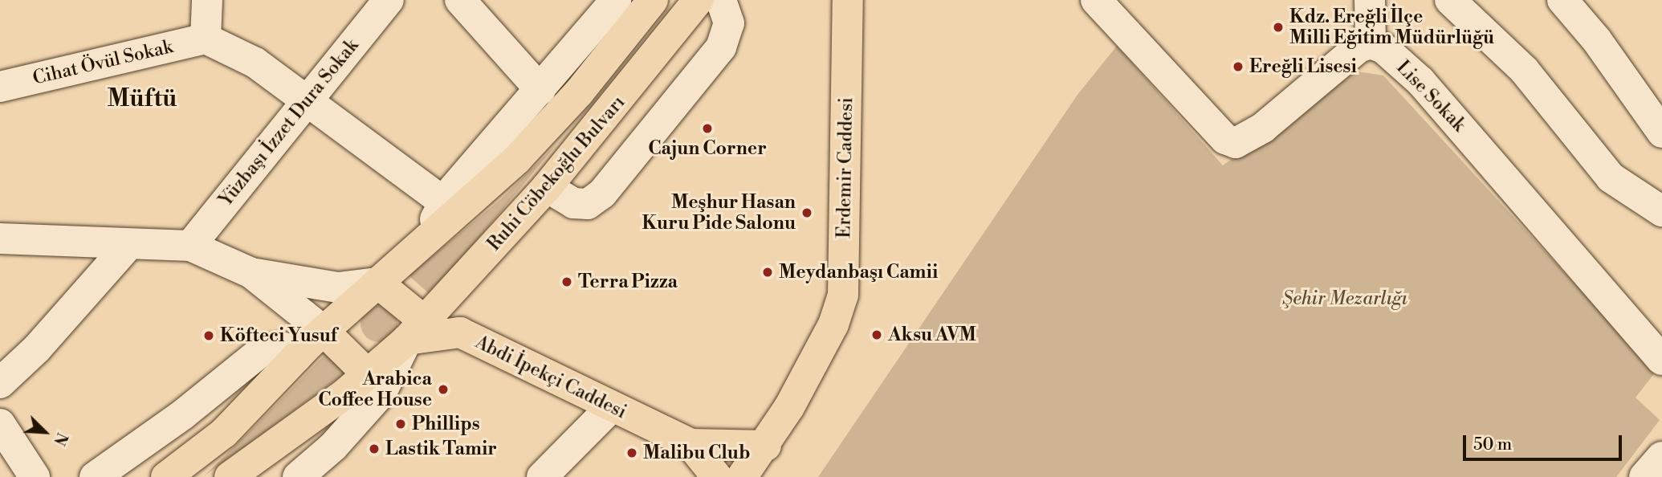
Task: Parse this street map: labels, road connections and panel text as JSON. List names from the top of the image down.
{
  "streets": {
    "main road": ["Erdemir Caddesi", "Ruhi Cöbekoğlu Bulvarı", "Abdi İpekçi Caddesi"],
    "street": ["Cihat Övül Sokak", "Lise Sokak", "Yüzbaşı İzzet Dura Sokak"]
  },
  "crossings": [
    ["Erdemir Caddesi", "Abdi İpekçi Caddesi"],
    ["Ruhi Cöbekoğlu Bulvarı", "Abdi İpekçi Caddesi"]
  ],
  "districts": ["Müftü"],
  "parks": ["Şehir Mezarlığı"],
  "places": [
    "Kdz. Ereğli İlçe Milli Eğitim Müdürlüğü",
    "Ereğli Lisesi",
    "Cajun Corner",
    "Meşhur Hasan Kuru Pide Salonu",
    "Meydanbaşı Camii",
    "Terra Pizza",
    "Aksu AVM",
    "Köfteci Yusuf",
    "Arabica Coffee House",
    "Phillips",
    "Lastik Tamir",
    "Malibu Club"
  ],
  "scale_bar": "50 m",
  "north": "bottom right"
}
